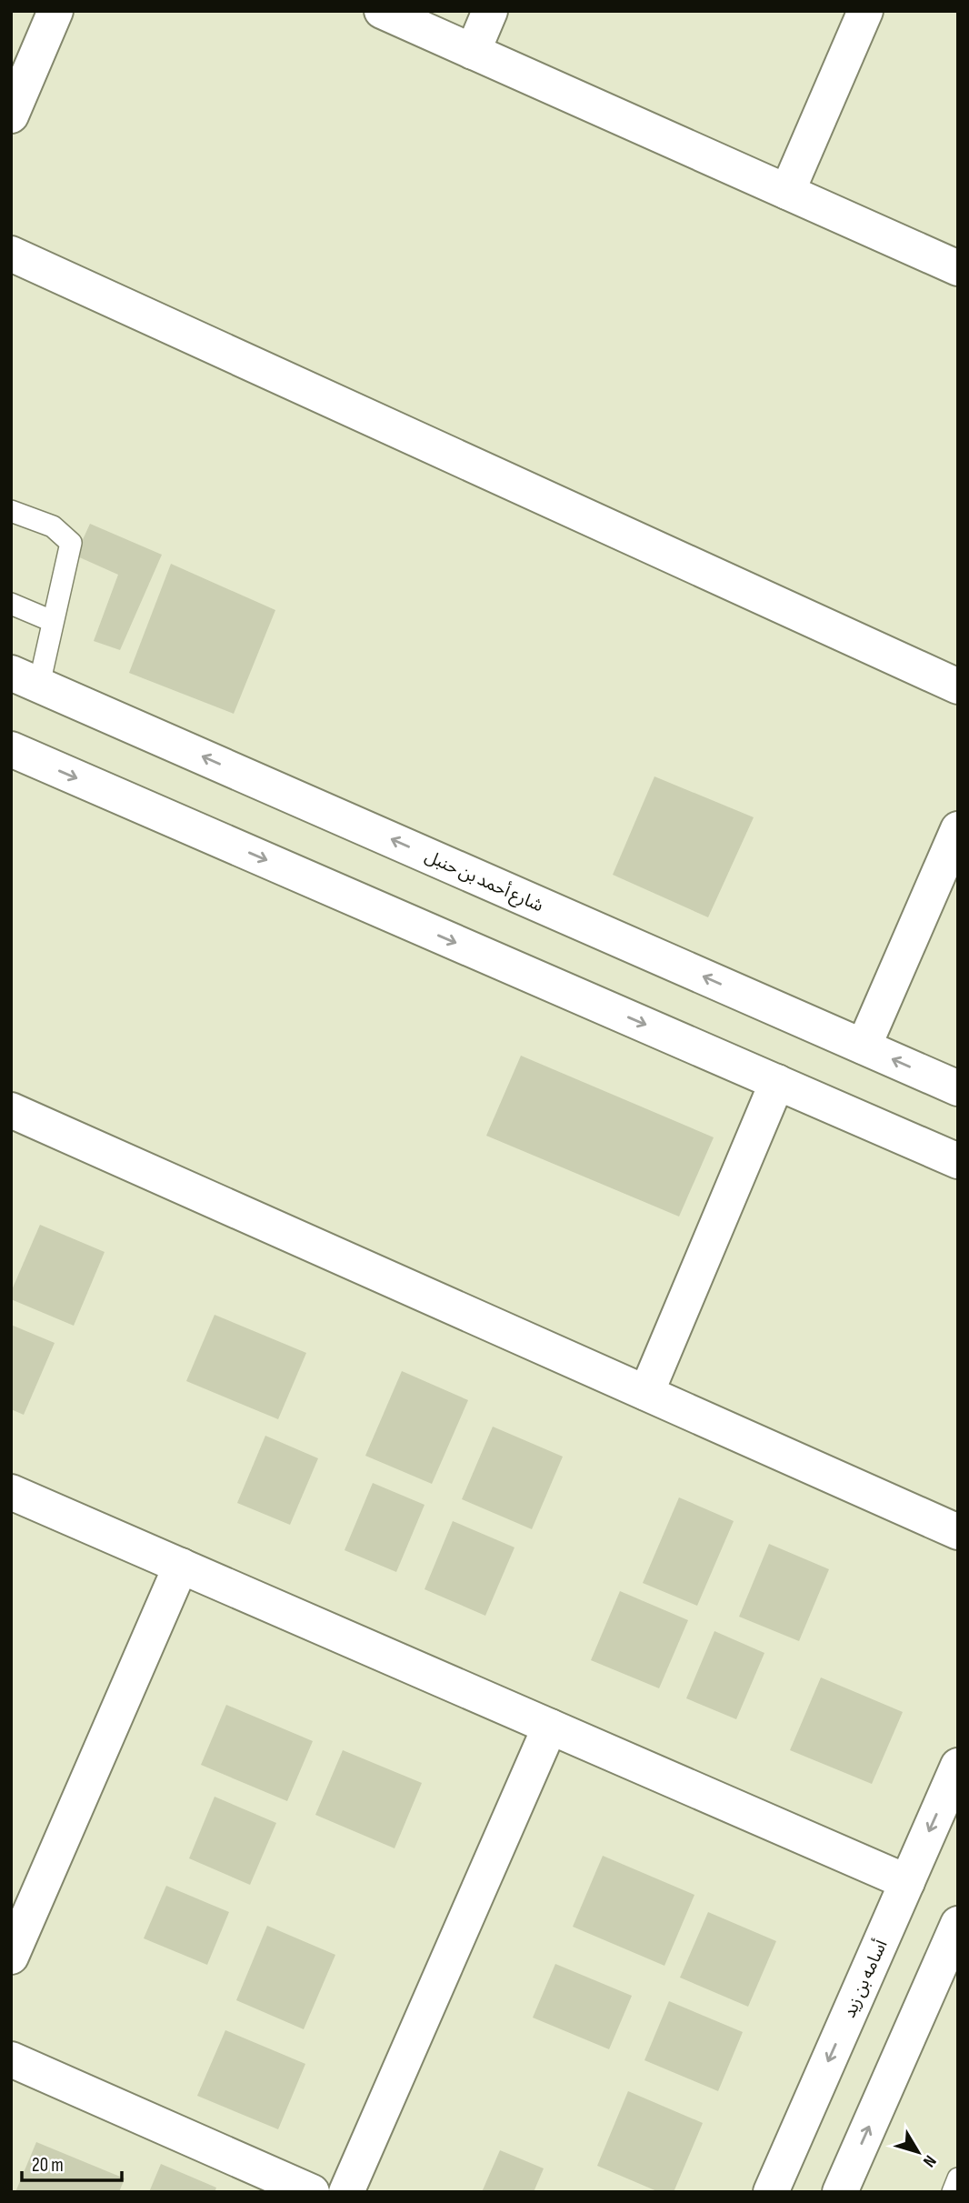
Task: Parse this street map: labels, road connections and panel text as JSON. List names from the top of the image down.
{
  "streets": {
    "street": ["شارع أحمد بن حنبل", "أسامه بن زيد"]
  },
  "scale_bar": "20 m",
  "north": "bottom right"
}
